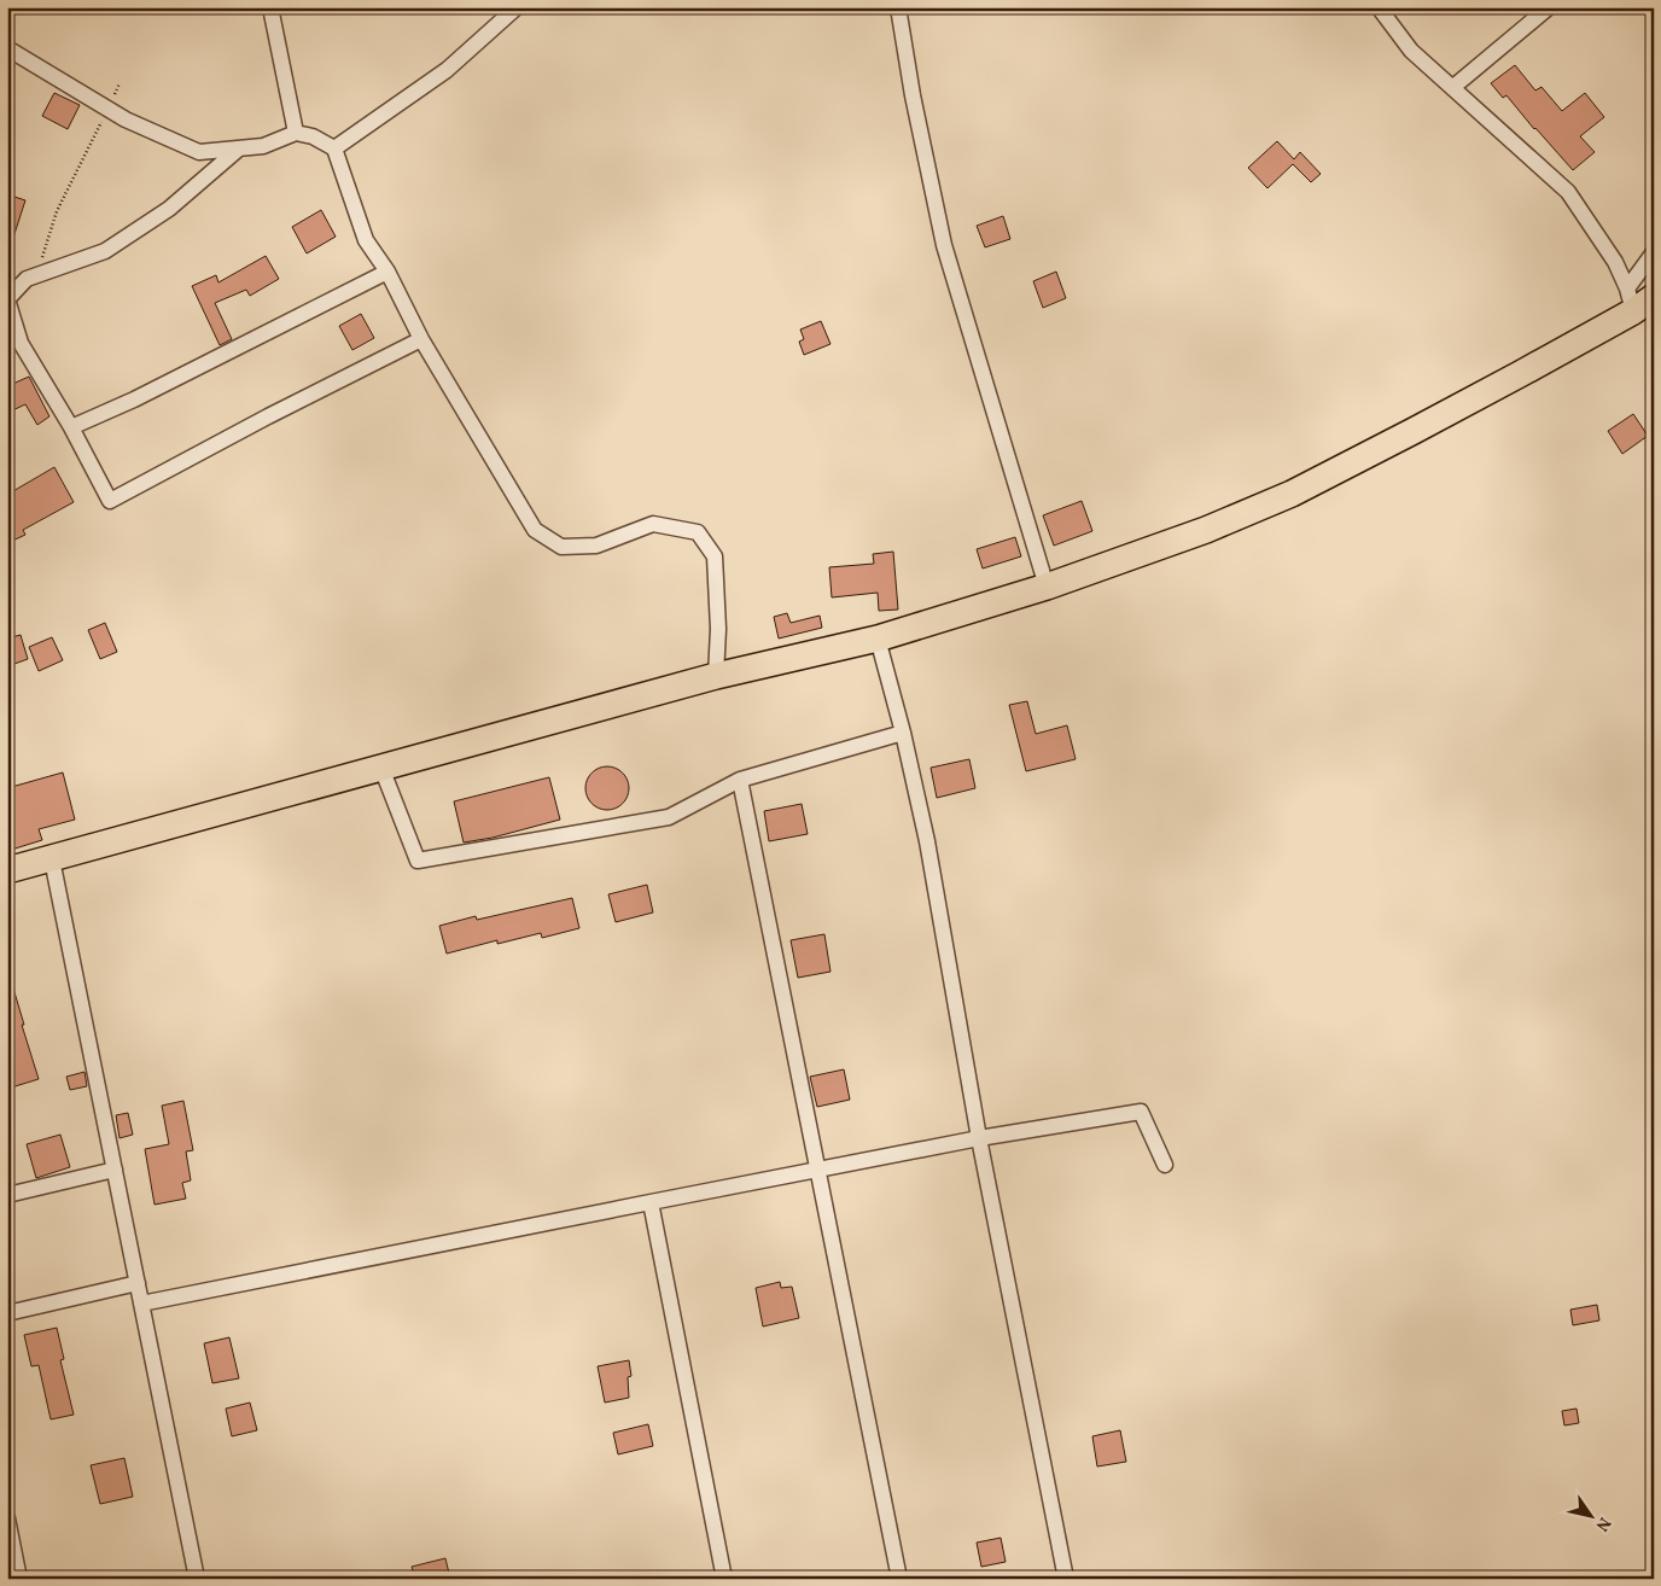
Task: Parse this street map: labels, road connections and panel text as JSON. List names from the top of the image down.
{
  "north": "bottom right"
}
